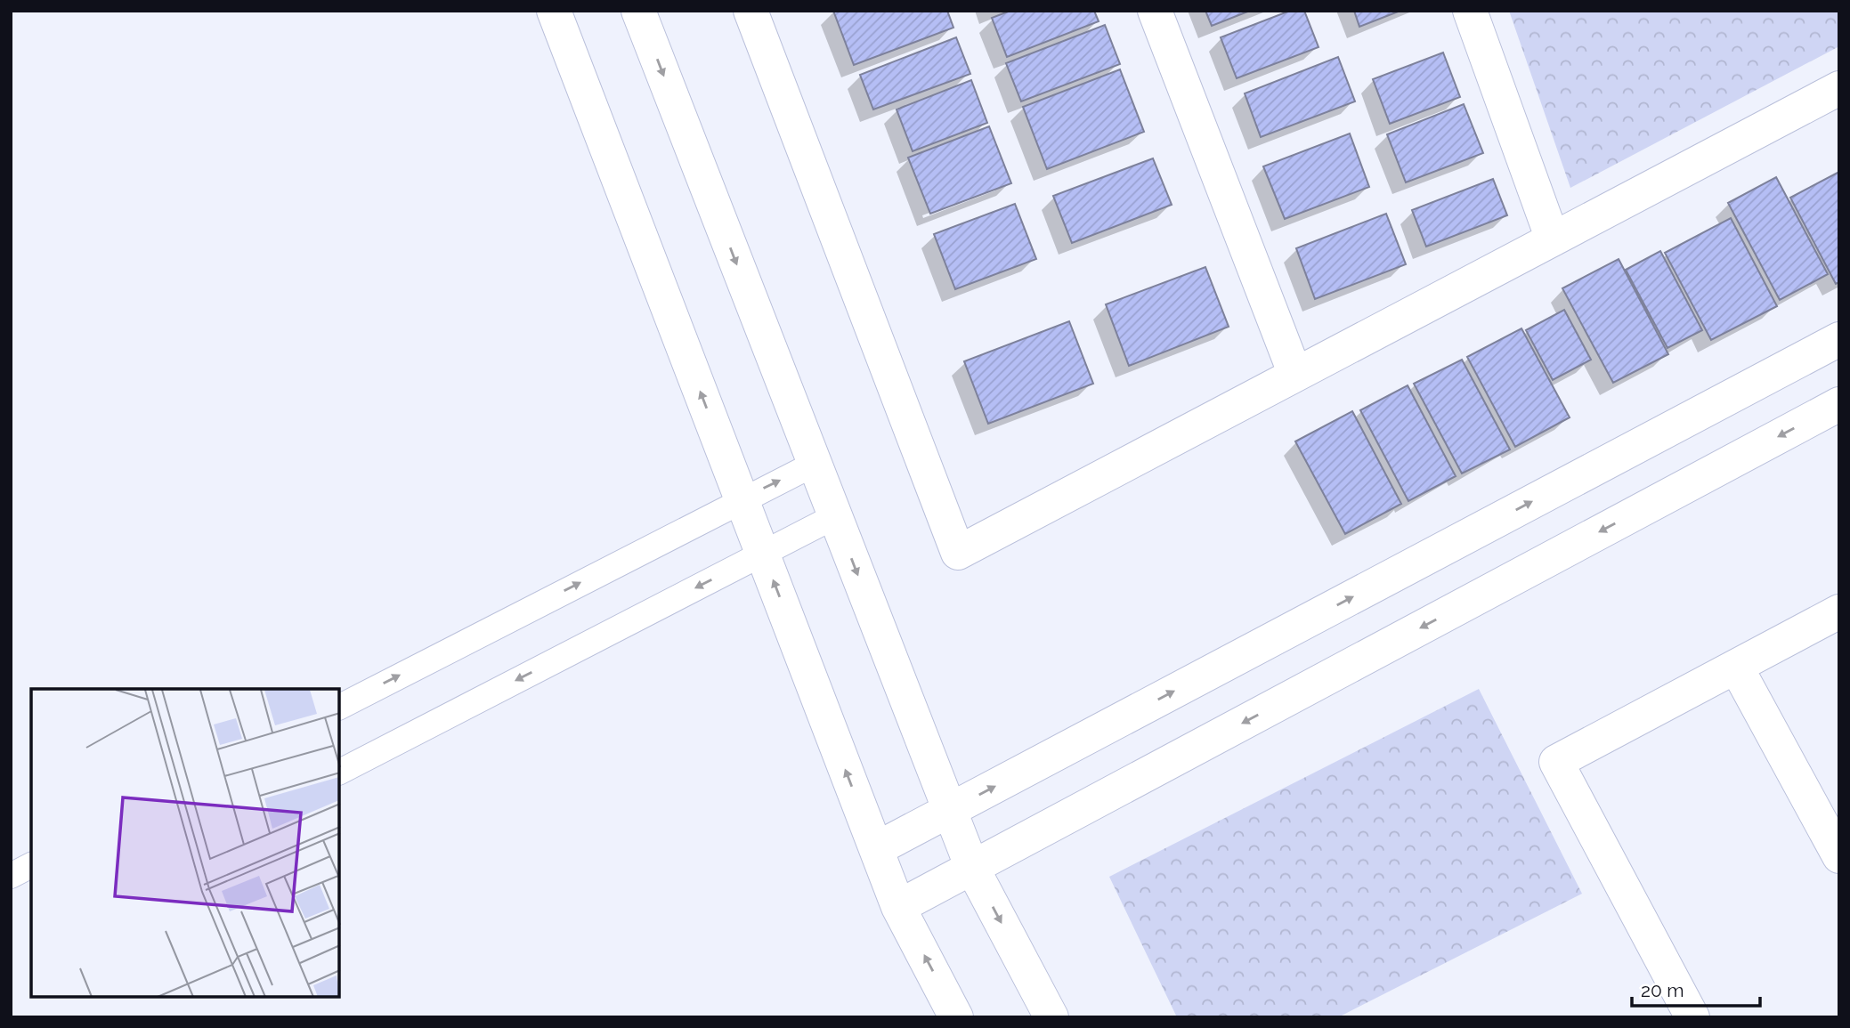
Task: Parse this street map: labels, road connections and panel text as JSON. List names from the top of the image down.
{
  "scale_bar": "20 m"
}
